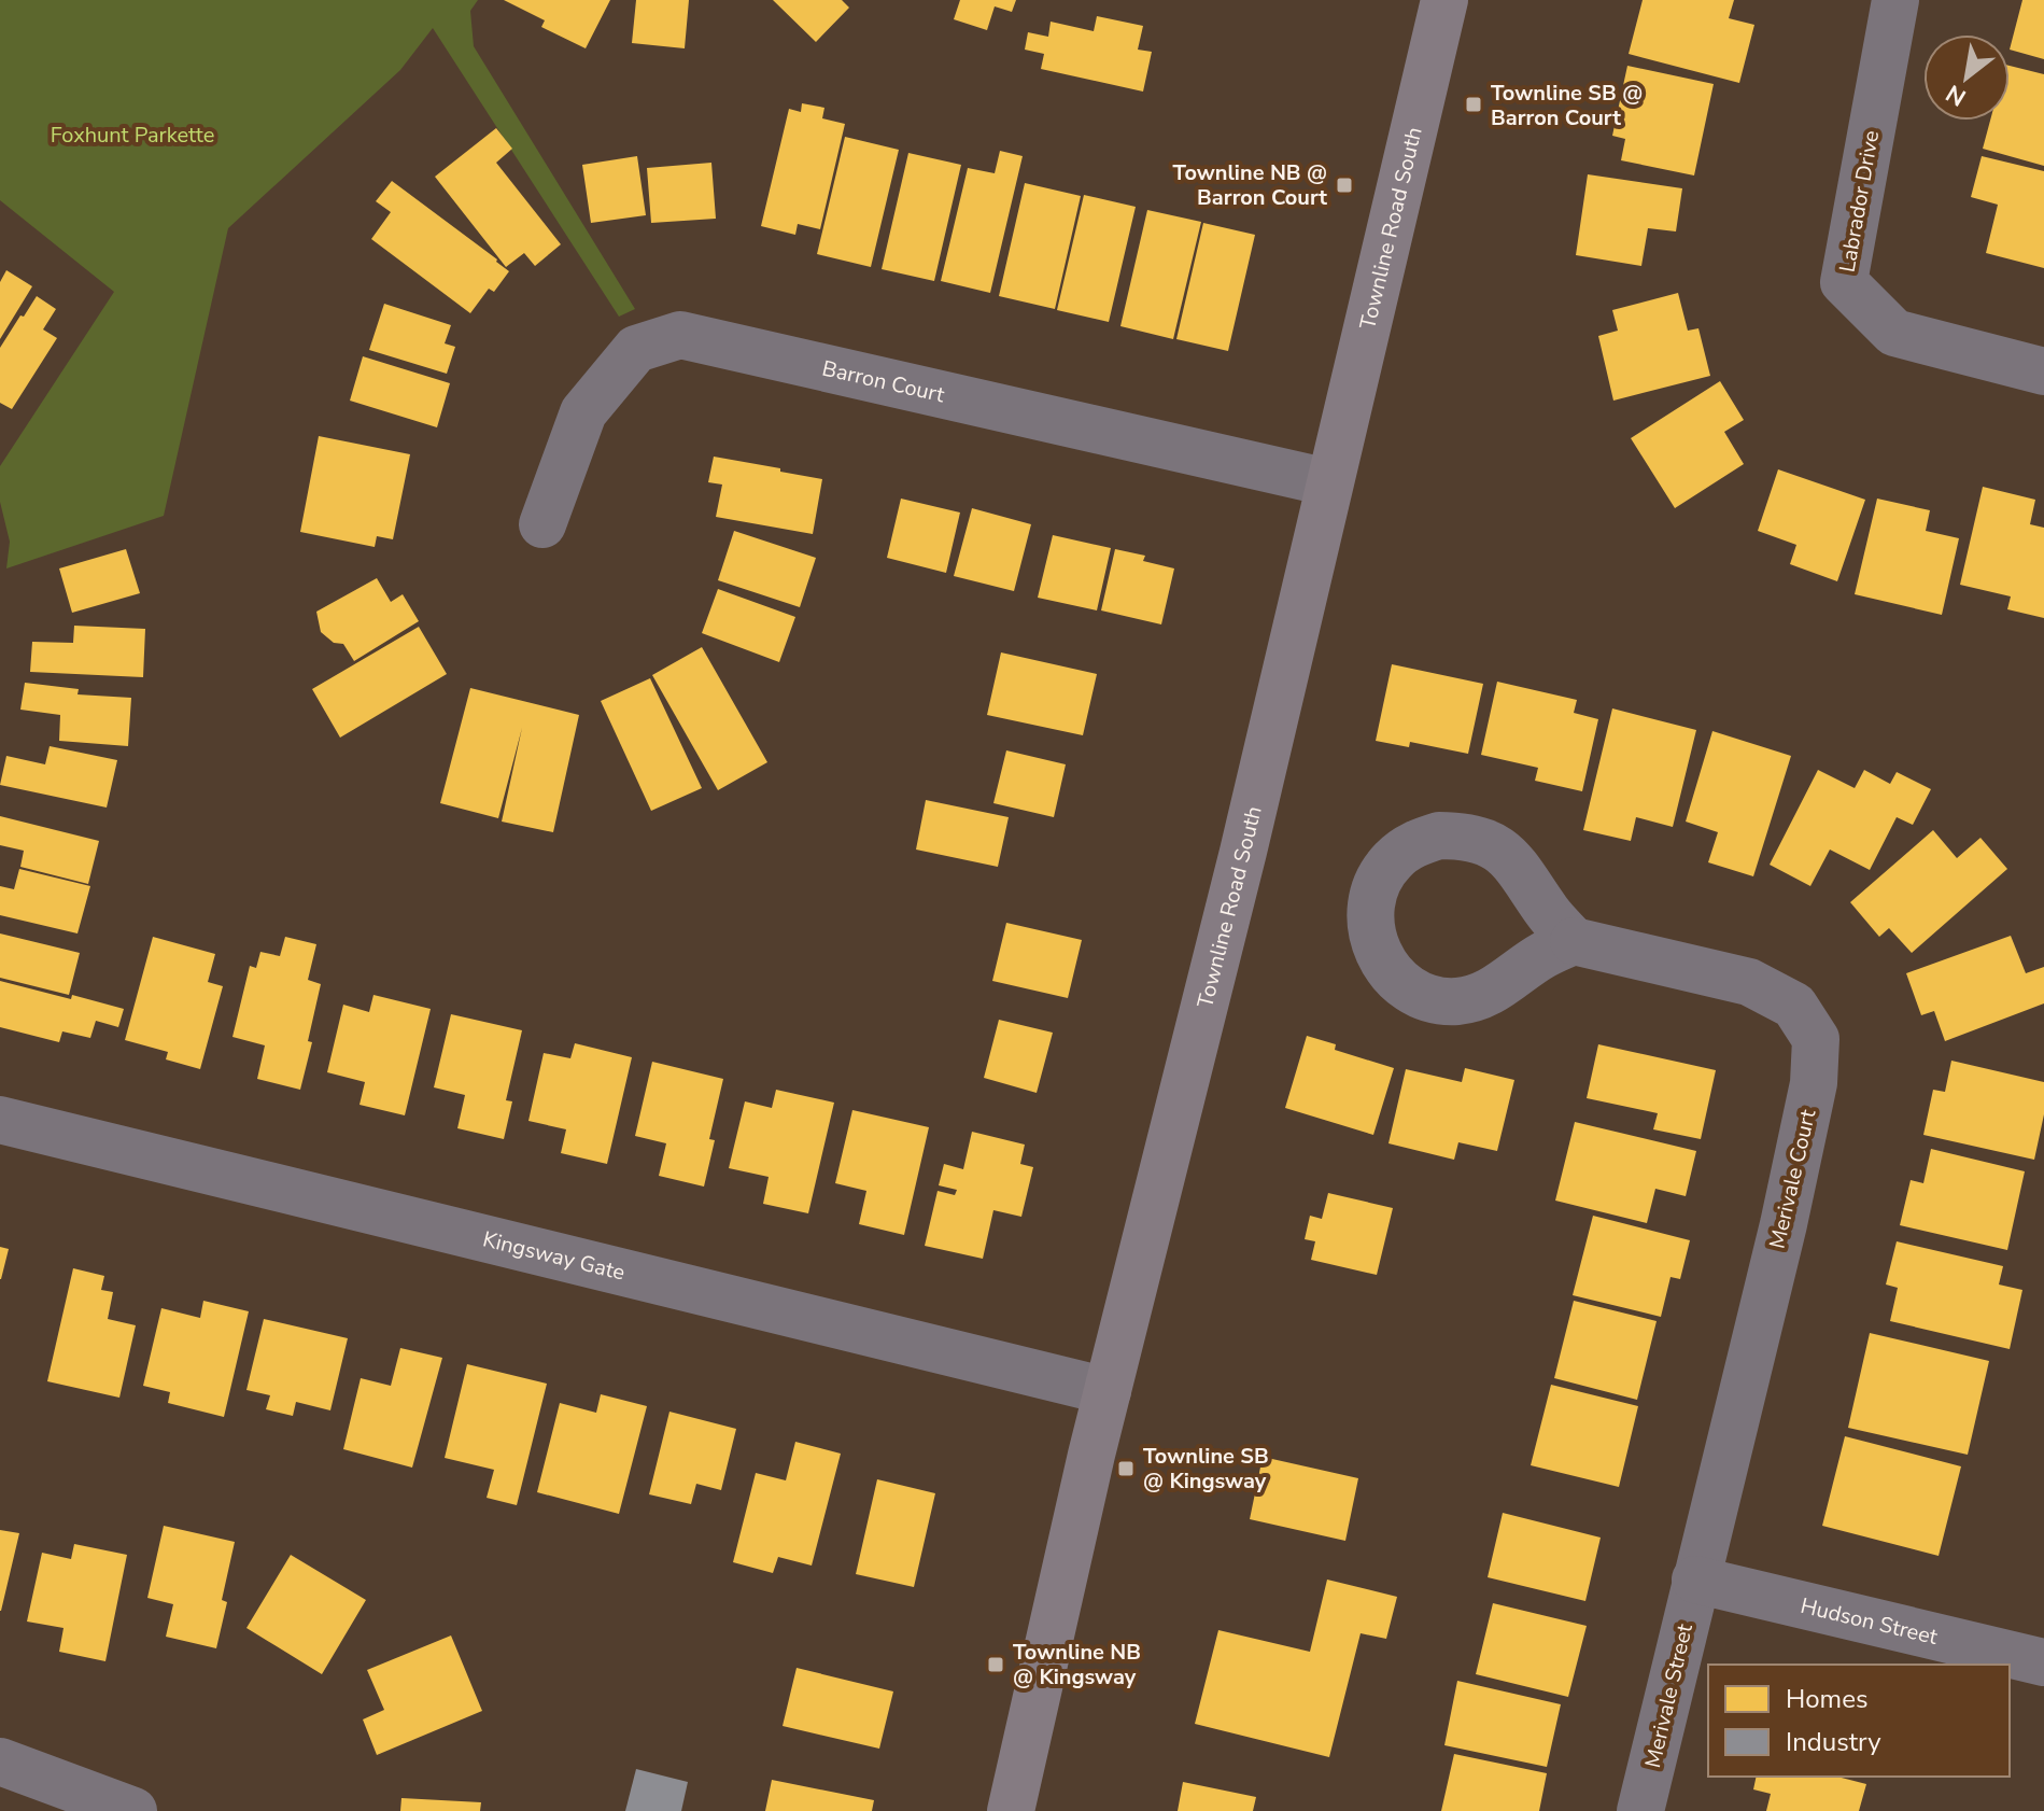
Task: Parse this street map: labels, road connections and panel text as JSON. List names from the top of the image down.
{
  "streets": {
    "main road": ["Townline Road South"],
    "street": [
      "Labrador Drive",
      "Barron Court",
      "Merivale Court",
      "Kingsway Gate",
      "Hudson Street",
      "Merivale Street"
    ]
  },
  "crossings": [
    ["Townline Road South", "Barron Court"],
    ["Townline Road South", "Kingsway Gate"],
    ["Merivale Court", "Hudson Street"],
    ["Merivale Court", "Merivale Street"],
    ["Hudson Street", "Merivale Street"]
  ],
  "parks": ["Foxhunt Parkette"],
  "places": {
    "transit": [
      "Townline SB @ Barron Court",
      "Townline NB @ Barron Court",
      "Townline SB @ Kingsway",
      "Townline NB @ Kingsway"
    ]
  },
  "legend": ["Homes", "Industry"],
  "north": "bottom left"
}
